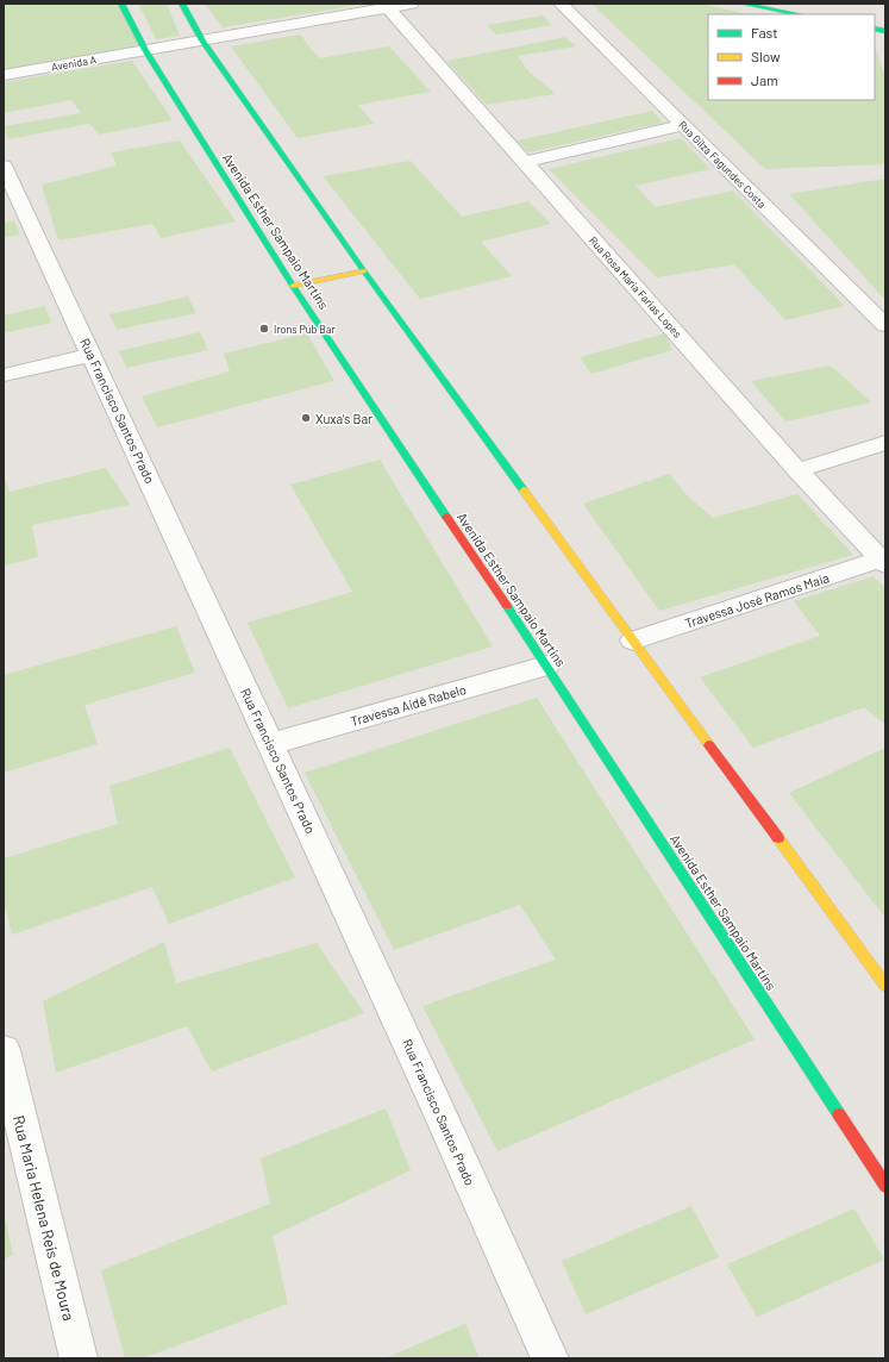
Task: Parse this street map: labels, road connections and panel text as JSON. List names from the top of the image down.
{
  "streets": {
    "street": [
      "Avenida A",
      "Rua Gilza Fagundes Costa",
      "Avenida Esther Sampaio Martins",
      "Rua Rosa Maria Farias Lopes",
      "Rua Francisco Santos Prado",
      "Travessa José Ramos Maia",
      "Travessa Aidê Rabelo",
      "Rua Maria Helena Reis de Moura"
    ]
  },
  "crossings": [
    ["Avenida A", "Avenida Esther Sampaio Martins"],
    ["Avenida A", "Rua Rosa Maria Farias Lopes"],
    ["Avenida Esther Sampaio Martins", "Travessa Aidê Rabelo"],
    ["Rua Rosa Maria Farias Lopes", "Travessa José Ramos Maia"],
    ["Rua Francisco Santos Prado", "Travessa Aidê Rabelo"]
  ],
  "places": ["Irons Pub Bar", "Xuxa's Bar"],
  "legend": ["Fast", "Slow", "Jam"]
}
